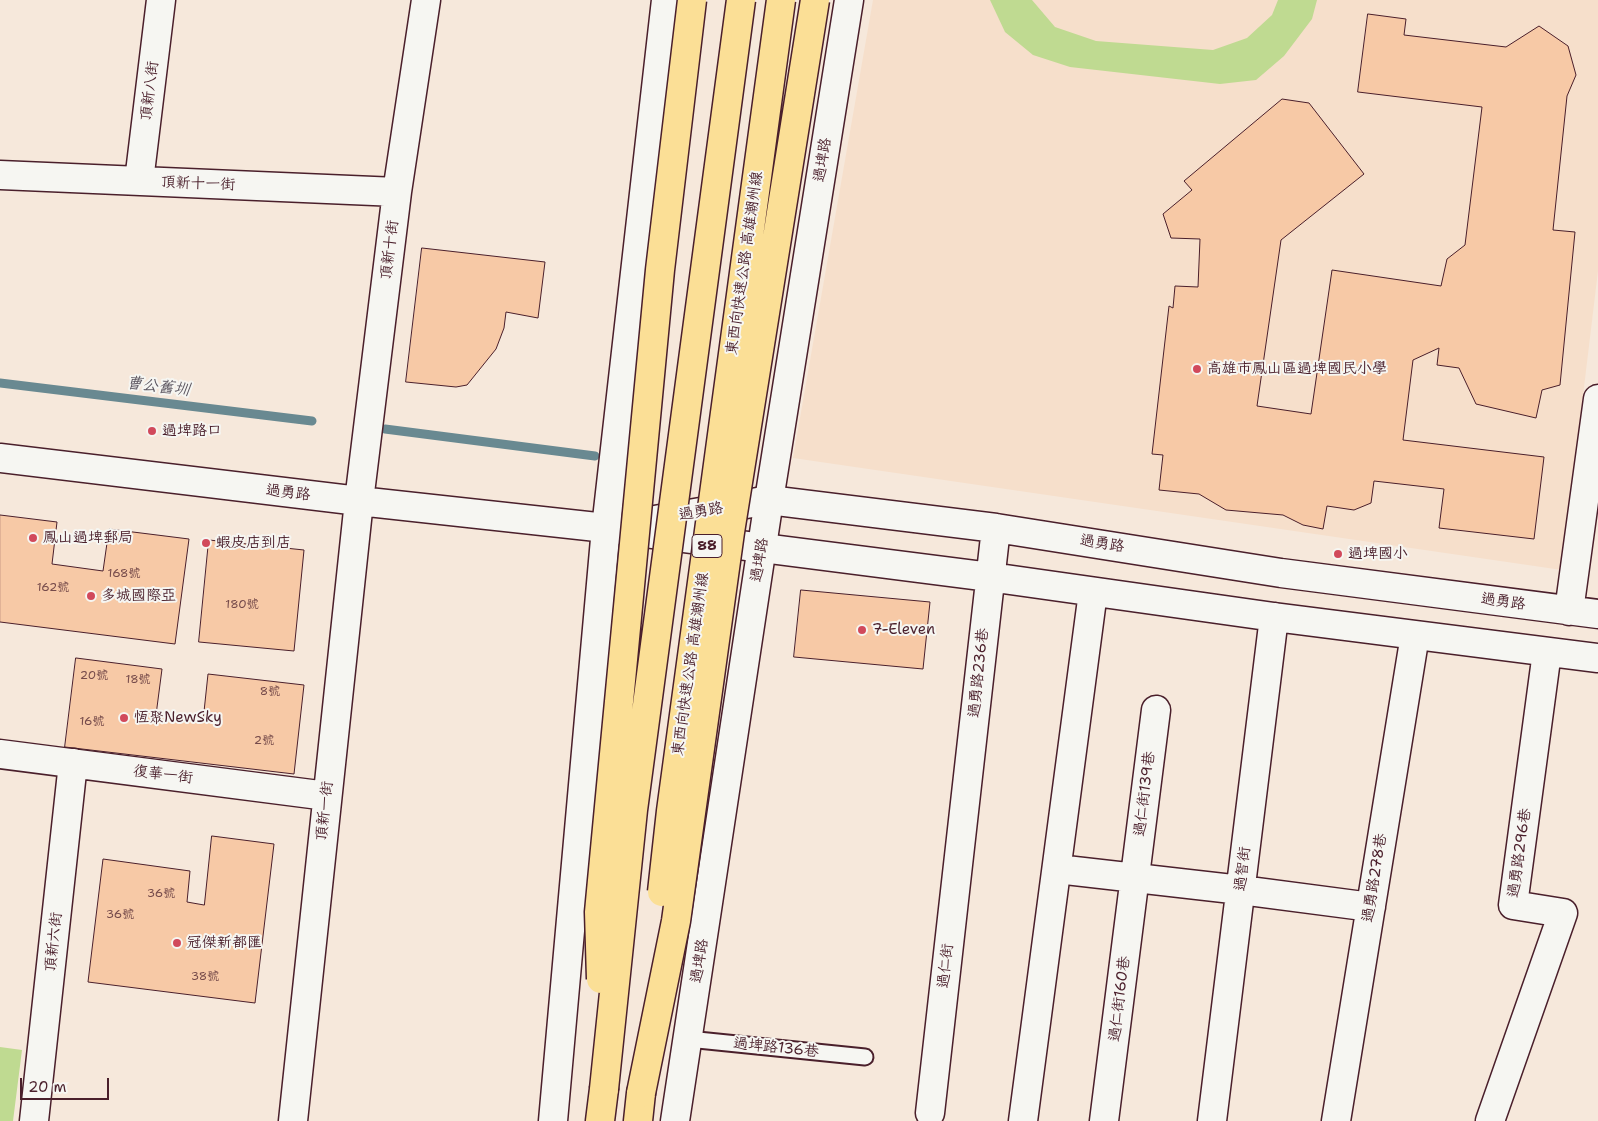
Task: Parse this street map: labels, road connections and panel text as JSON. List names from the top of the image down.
{
  "streets": {
    "highway": ["東西向快速公路 高雄潮州線", "88"],
    "street": [
      "頂新八街",
      "過埤路",
      "頂新十一街",
      "頂新十街",
      "過勇路",
      "過勇路236巷",
      "復華一街",
      "過仁街139巷",
      "頂新一街",
      "過勇路296巷",
      "過智街",
      "過勇路278巷",
      "頂新六街",
      "過仁街",
      "過仁街160巷"
    ],
    "lane": ["過埤路136巷"]
  },
  "crossings": [
    ["頂新八街", "頂新十一街"],
    ["過埤路", "過勇路"],
    ["過埤路", "過埤路136巷"],
    ["頂新十一街", "頂新十街"],
    ["頂新十街", "過勇路"],
    ["頂新十街", "頂新一街"],
    ["過勇路", "過勇路236巷"],
    ["過勇路", "頂新一街"],
    ["過勇路", "過勇路296巷"],
    ["過勇路", "過智街"],
    ["過勇路", "過勇路278巷"],
    ["過勇路236巷", "過仁街"],
    ["復華一街", "頂新一街"],
    ["復華一街", "頂新六街"],
    ["過仁街139巷", "過仁街160巷"]
  ],
  "water": ["曹公舊圳"],
  "places": [
    "高雄市鳳山區過埤國民小學",
    "過埤路口",
    "鳳山過埤郵局",
    "蝦皮店到店",
    "過埤國小",
    "多城國際亞",
    "7-Eleven",
    "恆聚NewSky",
    "冠傑新都匯"
  ],
  "house_numbers": [
    "168號",
    "162號",
    "180號",
    "20號",
    "18號",
    "8號",
    "16號",
    "2號",
    "36號",
    "36號",
    "38號"
  ],
  "scale_bar": "20 m"
}
